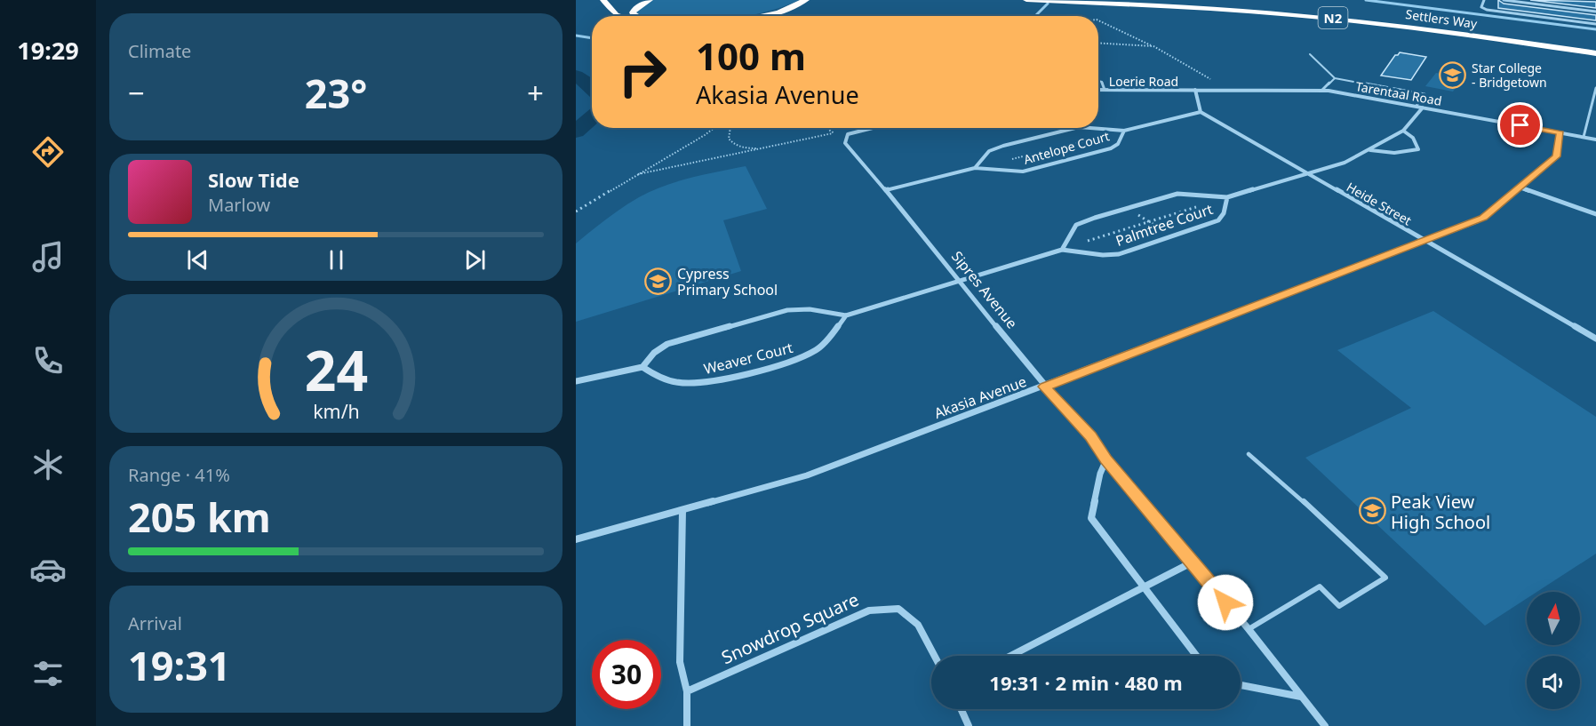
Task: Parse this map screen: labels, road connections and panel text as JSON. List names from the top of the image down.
{
  "streets": {
    "highway": ["N2", "Settlers Way"],
    "street": [
      "Loerie Road",
      "Tarentaal Road",
      "Antelope Court",
      "Heide Street",
      "Palmtree Court",
      "Sipres Avenue",
      "Weaver Court",
      "Akasia Avenue",
      "Snowdrop Square"
    ]
  },
  "crossings": [
    ["Loerie Road", "Tarentaal Road"],
    ["Tarentaal Road", "Palmtree Court"],
    ["Tarentaal Road", "Akasia Avenue"],
    ["Antelope Court", "Heide Street"],
    ["Antelope Court", "Sipres Avenue"],
    ["Heide Street", "Palmtree Court"],
    ["Heide Street", "Akasia Avenue"],
    ["Palmtree Court", "Sipres Avenue"],
    ["Sipres Avenue", "Akasia Avenue"]
  ],
  "places": {
    "school or university": ["Star College - Bridgetown", "Cypress Primary School", "Peak View High School"]
  },
  "north": "top",
  "page": {
    "tabs": "19:29",
    "tile": [
      "Climate",
      ["Range · 41%", "205 km"],
      ["Arrival", "19:31"]
    ],
    "turn": ["100 m", "Akasia Avenue"],
    "heat": ["−", "23°", "+"],
    "song": ["Slow Tide", "Marlow"],
    "limit": "30",
    "trip": "19:31 · 2 min · 480 m",
    "gauge": ["24", "km/h"]
  }
}
